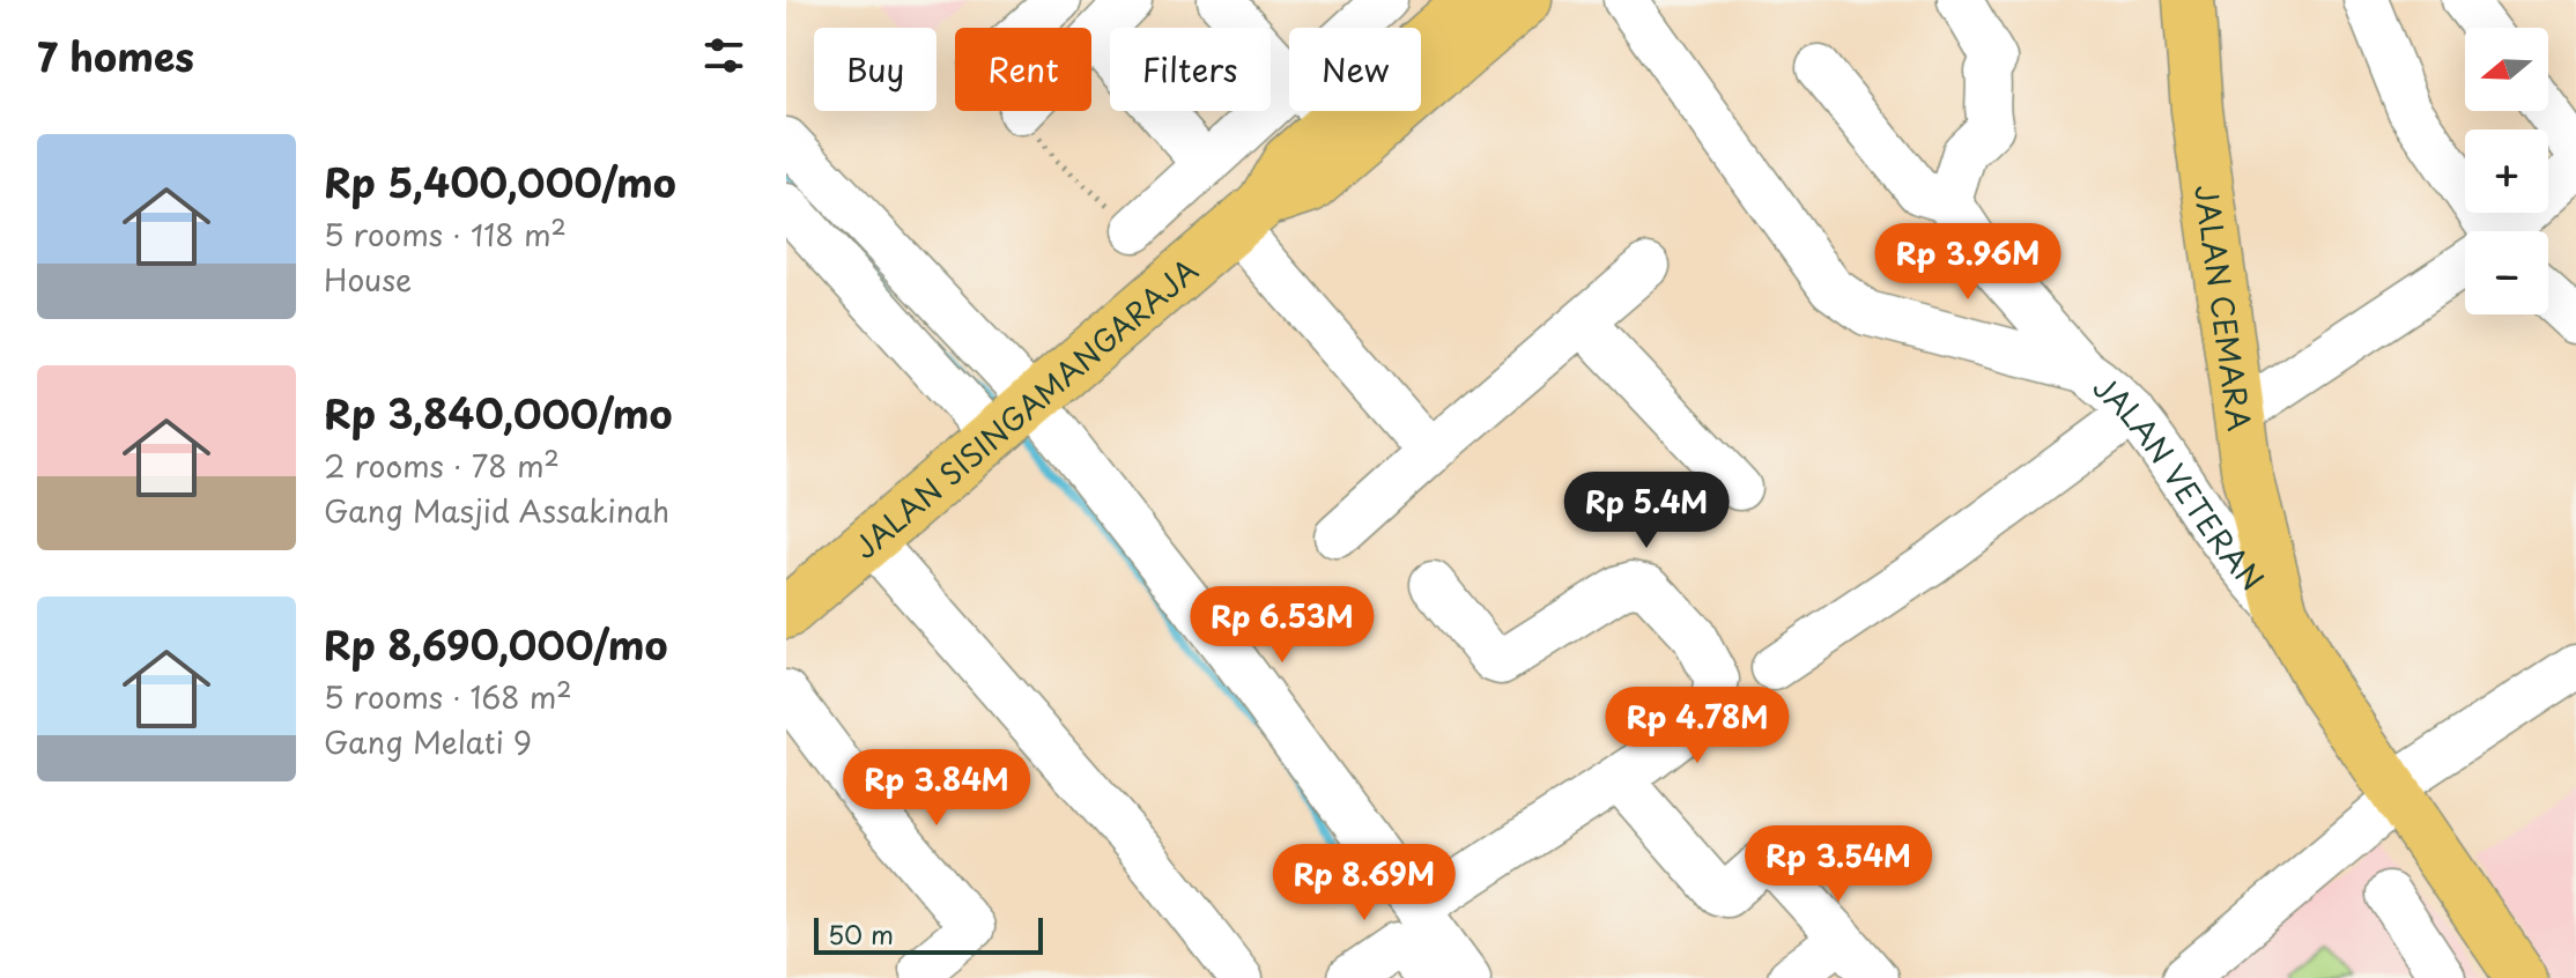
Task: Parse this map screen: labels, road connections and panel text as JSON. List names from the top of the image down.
{
  "streets": {
    "main road": ["JALAN CEMARA", "JALAN SISINGAMANGARAJA", "JALAN VETERAN"]
  },
  "crossings": [
    ["JALAN CEMARA", "JALAN VETERAN"]
  ],
  "scale_bar": "50 m",
  "north": "left",
  "page": {
    "heading": "7 homes",
    "map_buttons": ["+", "−"],
    "chip": [
      "Buy",
      "Rent",
      "Filters",
      "New"
    ],
    "list": [
      {
        "name": "Rp 5,400,000/mo",
        "note": "5 rooms · 118 m² · House"
      },
      {
        "name": "Rp 3,840,000/mo",
        "note": "2 rooms · 78 m² · Gang Masjid Assakinah"
      },
      {
        "name": "Rp 8,690,000/mo",
        "note": "5 rooms · 168 m² · Gang Melati 9"
      }
    ],
    "price": [
      "Rp 3.96M",
      "Rp 5.4M",
      "Rp 6.53M",
      "Rp 4.78M",
      "Rp 3.84M",
      "Rp 3.54M",
      "Rp 8.69M"
    ],
    "scale": "50 m"
  }
}
